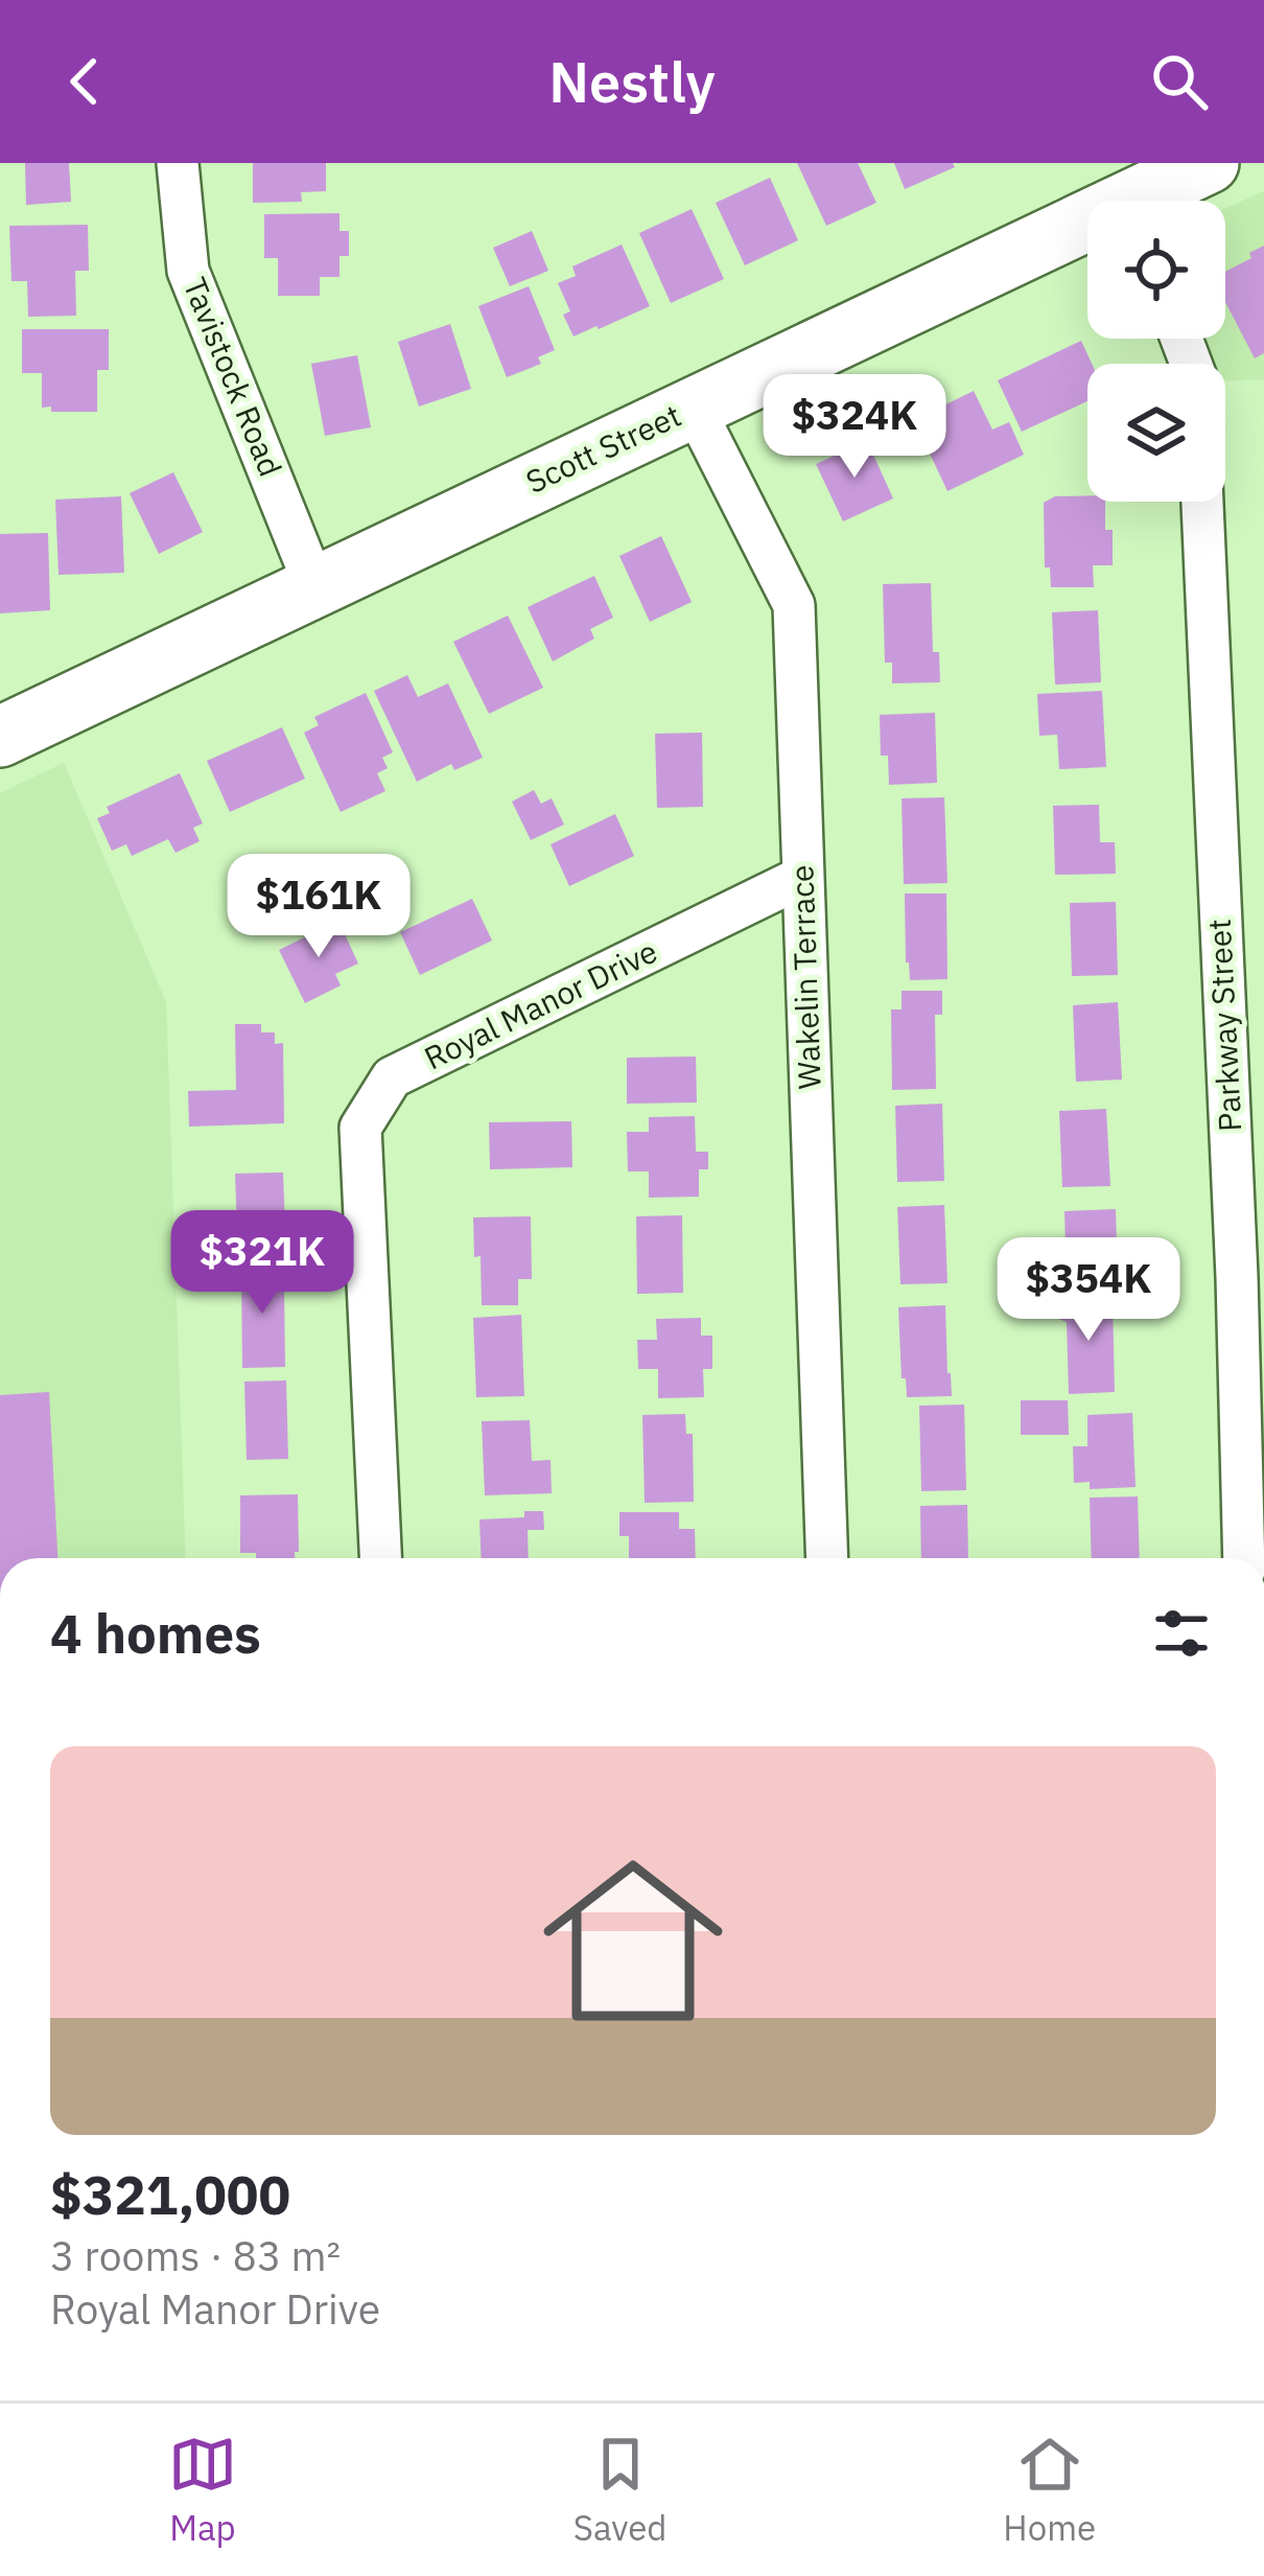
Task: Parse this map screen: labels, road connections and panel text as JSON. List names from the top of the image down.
{
  "streets": {
    "main road": ["Scott Street"],
    "street": [
      "Tavistock Road",
      "Wakelin Terrace",
      "Royal Manor Drive",
      "Parkway Street"
    ]
  },
  "crossings": [
    ["Tavistock Road", "Scott Street"],
    ["Scott Street", "Wakelin Terrace"],
    ["Wakelin Terrace", "Royal Manor Drive"]
  ],
  "page": {
    "header": "Nestly",
    "price": [
      "$324K",
      "$161K",
      "$321K",
      "$354K"
    ],
    "heading": "4 homes",
    "list": [
      {
        "name": "$321,000",
        "note": "3 rooms · 83 m² · Royal Manor Drive"
      }
    ],
    "tabs": ["Map", "Saved", "Home"]
  }
}
